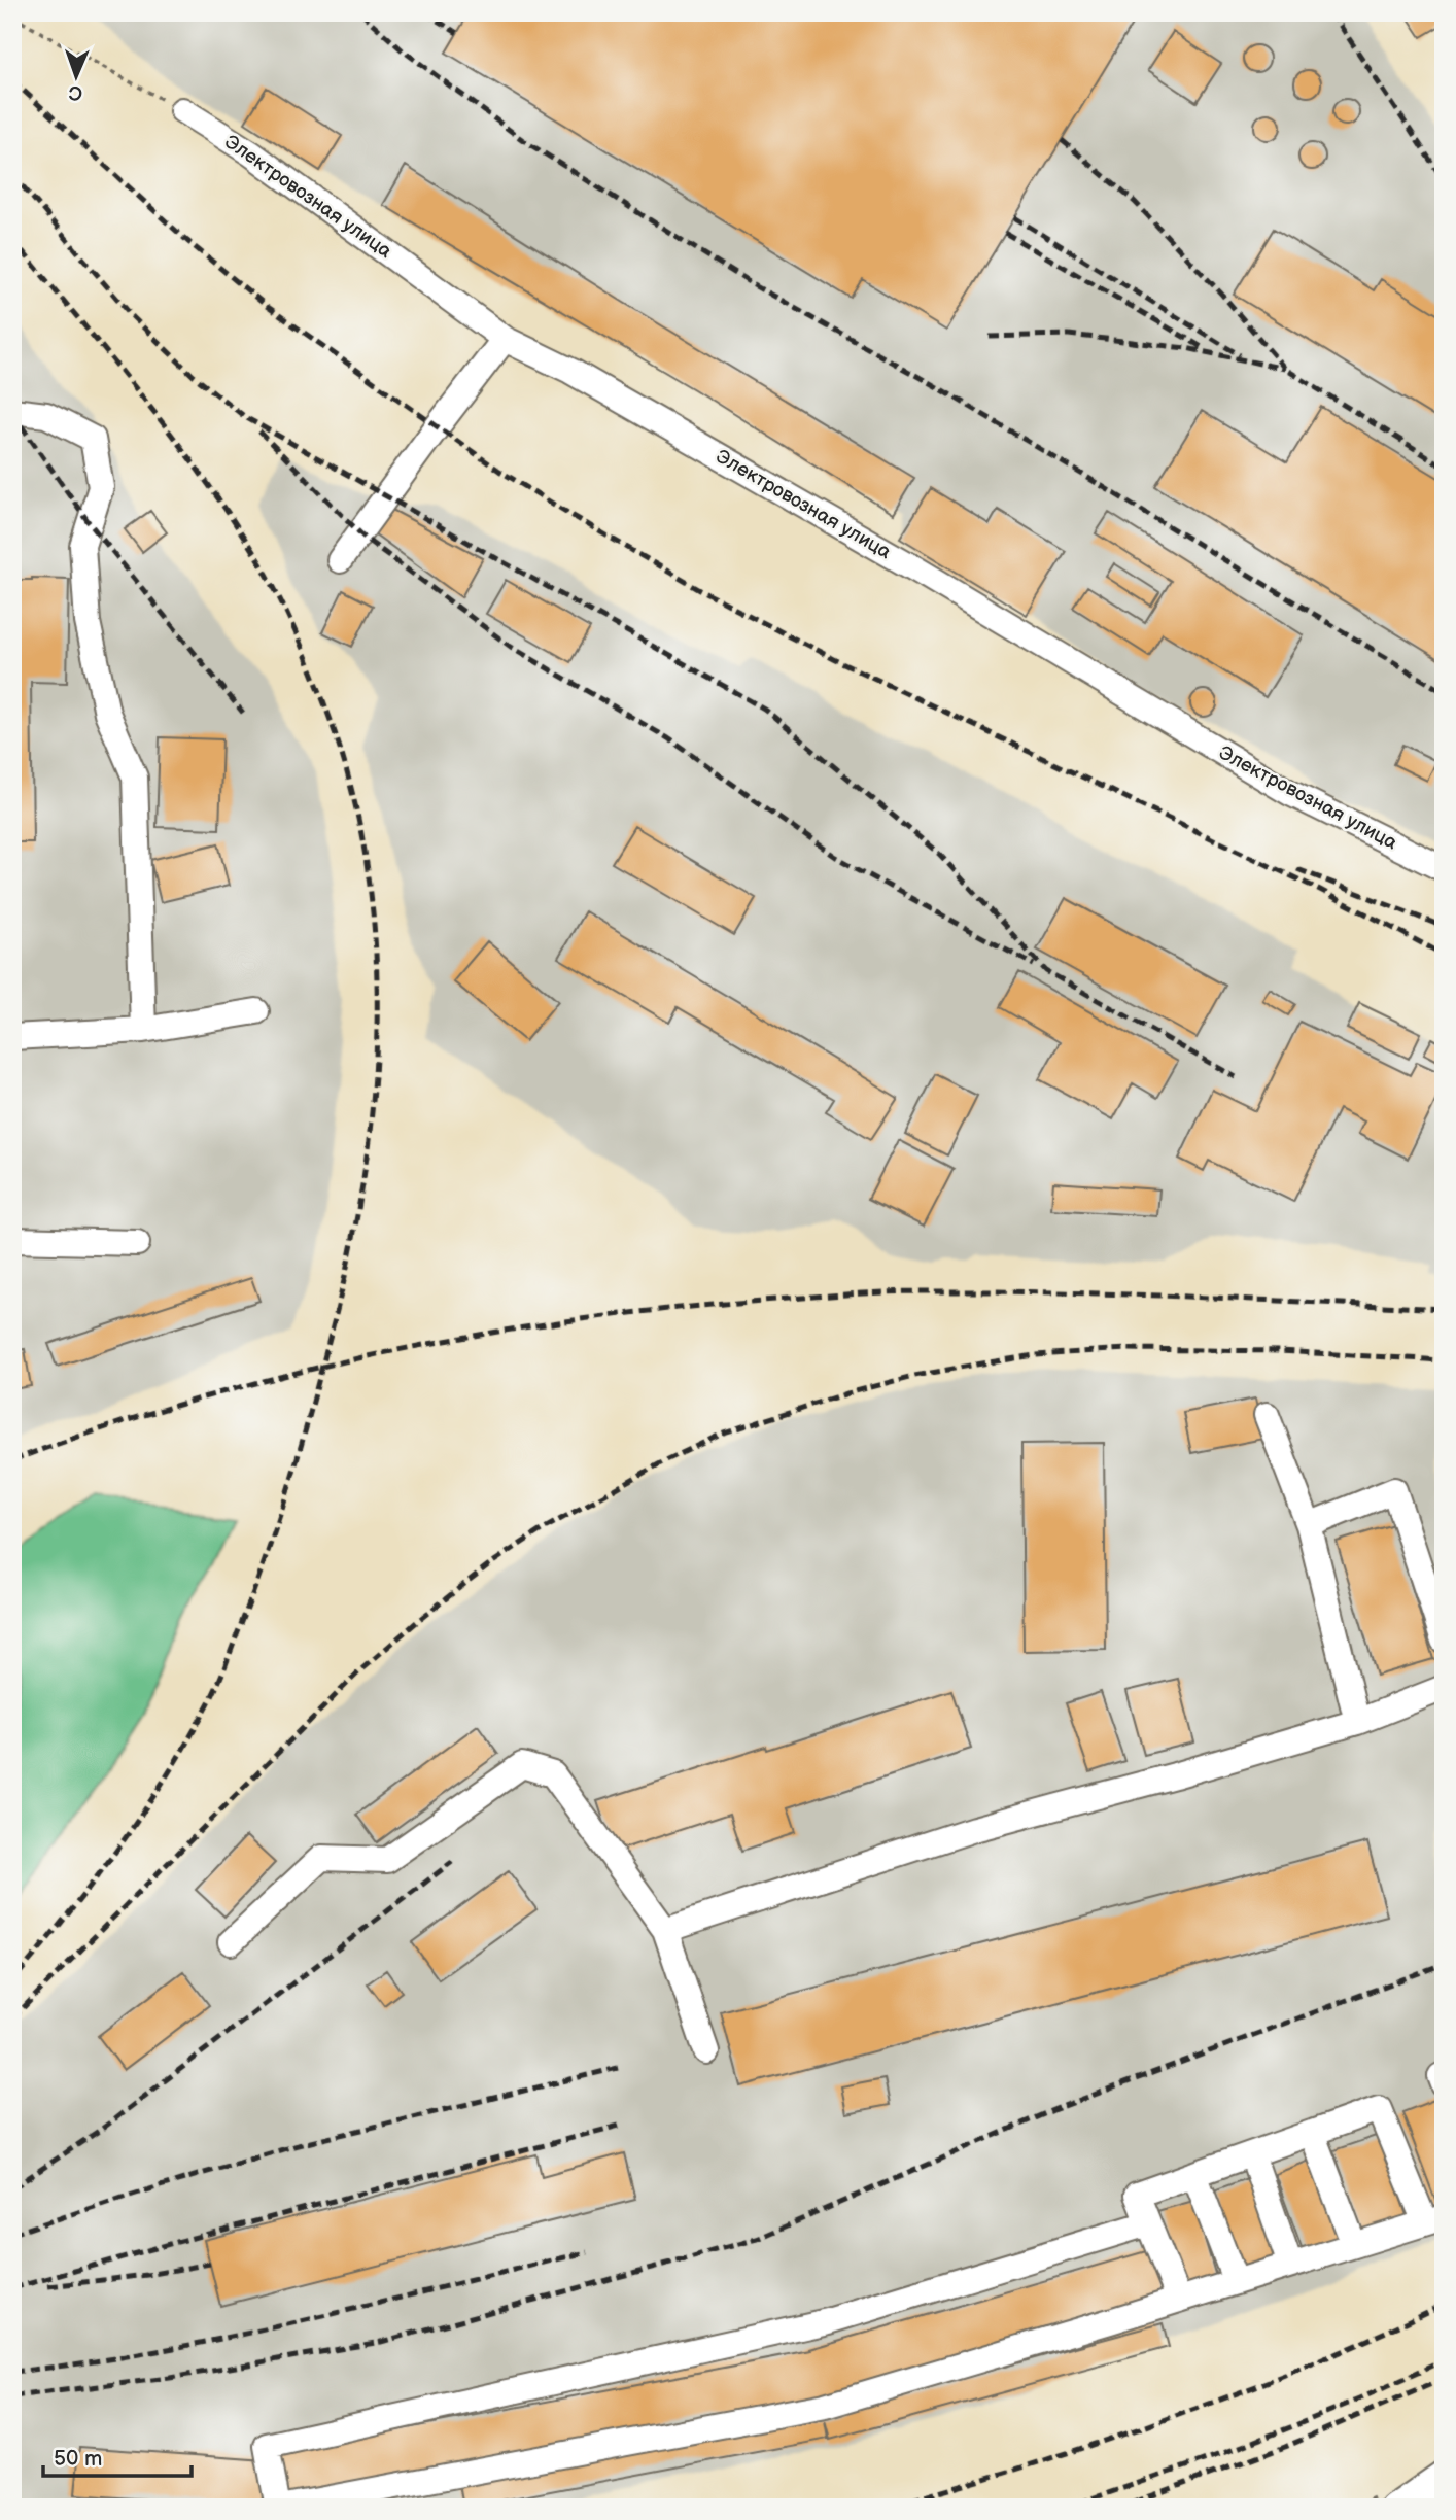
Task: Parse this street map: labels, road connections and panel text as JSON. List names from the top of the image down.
{
  "streets": {
    "street": ["Электровозная улица"]
  },
  "scale_bar": "50 m",
  "north": "bottom"
}
